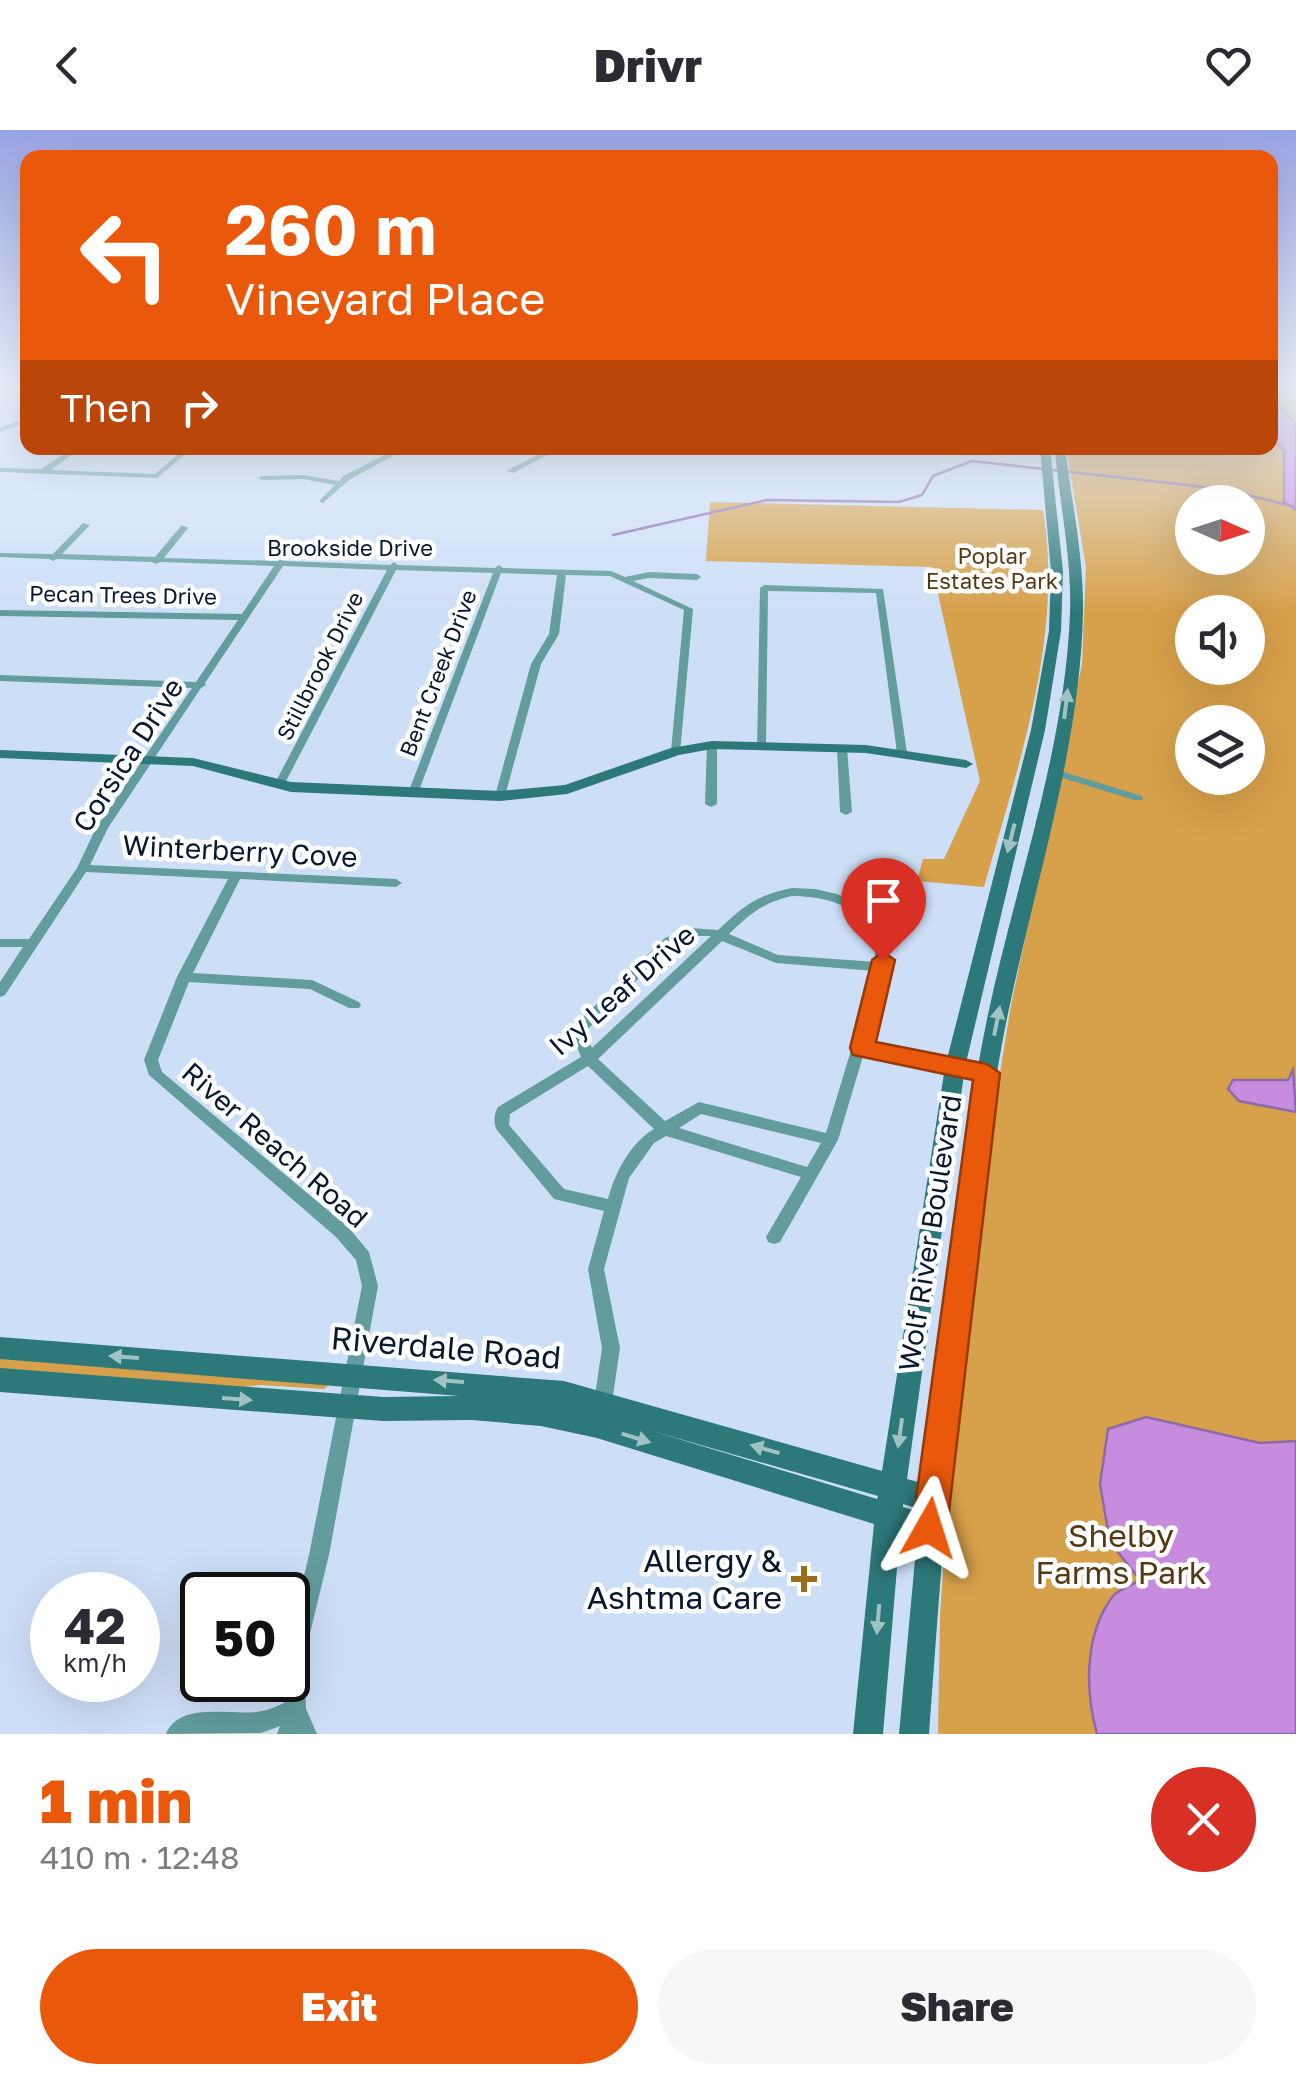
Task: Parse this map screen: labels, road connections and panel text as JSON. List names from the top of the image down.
{
  "streets": {
    "main road": ["Wolf River Boulevard", "Riverdale Road"],
    "street": [
      "Brookside Drive",
      "Pecan Trees Drive",
      "Stillbrook Drive",
      "Bent Creek Drive",
      "Corsica Drive",
      "Winterberry Cove",
      "Ivy Leaf Drive",
      "River Reach Road"
    ]
  },
  "crossings": [
    ["Brookside Drive", "Stillbrook Drive"],
    ["Brookside Drive", "Bent Creek Drive"],
    ["Brookside Drive", "Corsica Drive"],
    ["Pecan Trees Drive", "Corsica Drive"],
    ["Corsica Drive", "Winterberry Cove"],
    ["Winterberry Cove", "River Reach Road"],
    ["River Reach Road", "Riverdale Road"],
    ["Wolf River Boulevard", "Riverdale Road"]
  ],
  "parks": ["Poplar Estates Park", "Shelby Farms Park"],
  "places": {
    "health": ["Allergy & Ashtma Care"]
  },
  "north": "right",
  "page": {
    "header": "Drivr",
    "turn": ["260 m", "Vineyard Place"],
    "then": "Then",
    "speed": "42 km/h",
    "limit": "50",
    "heading": ["1 min", "410 m · 12:48"],
    "buttons": ["Exit", "Share"]
  }
}
